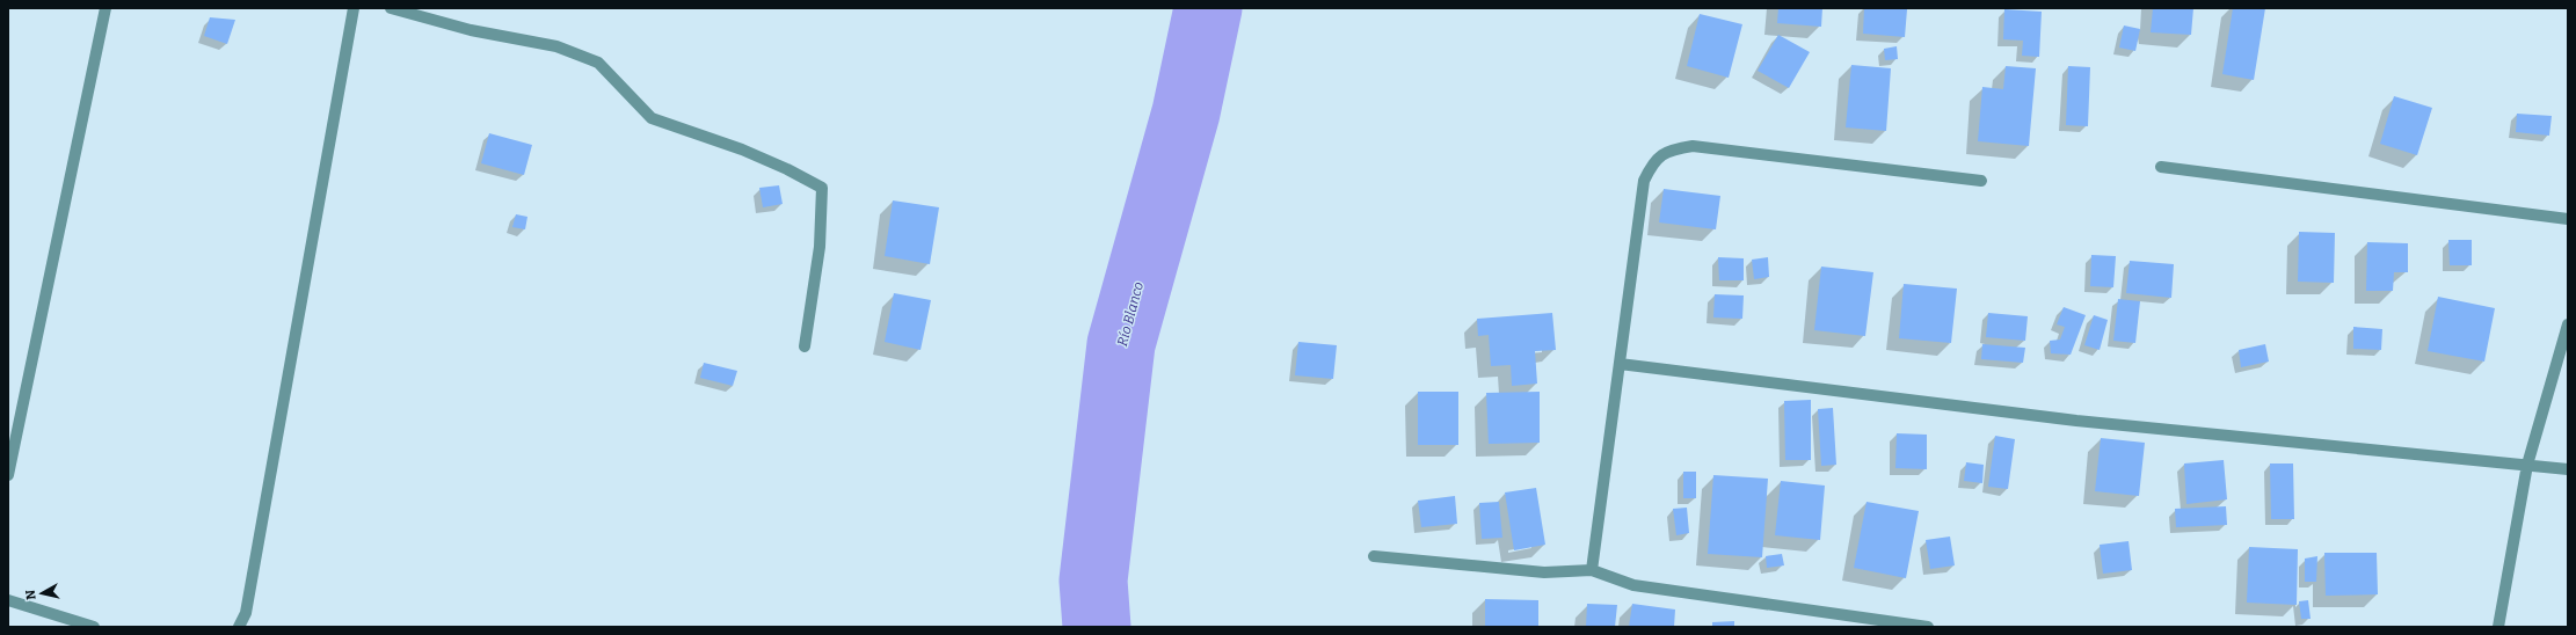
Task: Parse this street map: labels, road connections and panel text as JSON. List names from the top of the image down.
{
  "water": ["Río Blanco"],
  "north": "left"
}
